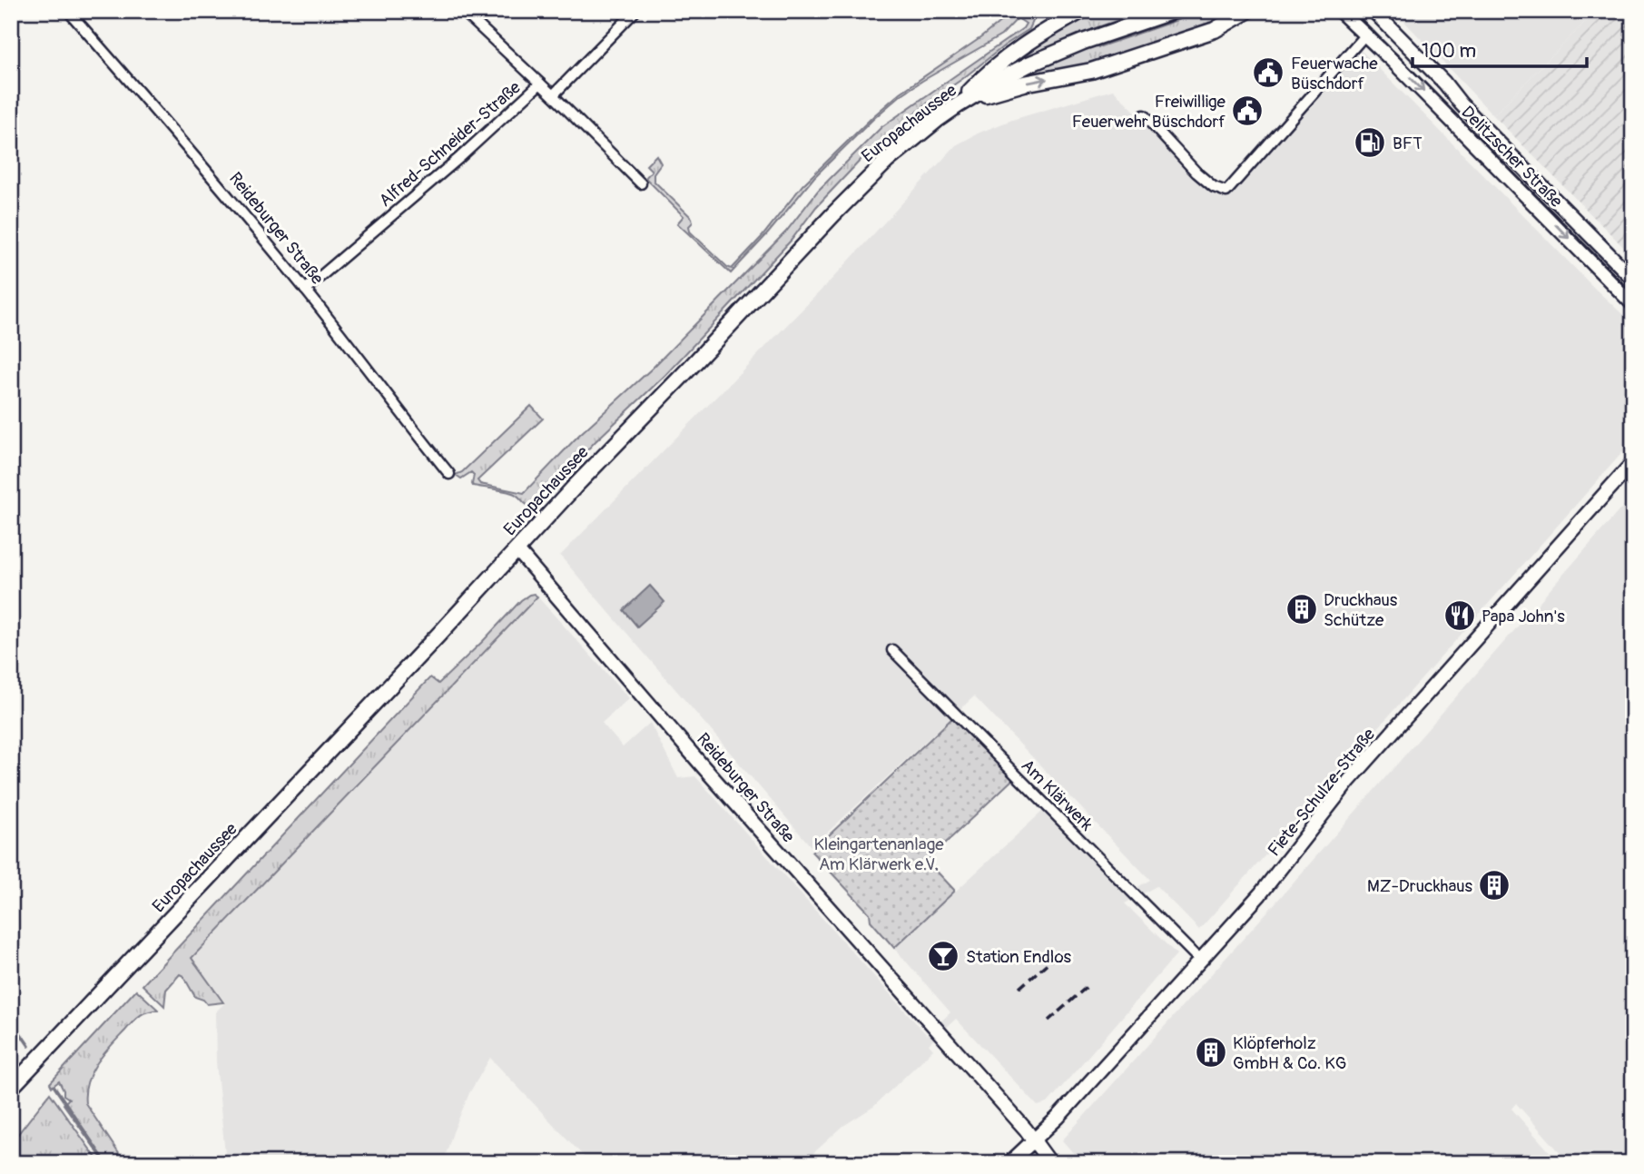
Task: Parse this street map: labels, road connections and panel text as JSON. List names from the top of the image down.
{
  "streets": {
    "main road": ["Europachaussee"],
    "street": [
      "Alfred-Schneider-Straße",
      "Delitzscher Straße",
      "Reideburger Straße",
      "Fiete-Schulze-Straße",
      "Am Klärwerk"
    ]
  },
  "crossings": [
    ["Europachaussee", "Reideburger Straße"],
    ["Alfred-Schneider-Straße", "Reideburger Straße"],
    ["Reideburger Straße", "Fiete-Schulze-Straße"],
    ["Fiete-Schulze-Straße", "Am Klärwerk"]
  ],
  "parks": ["Kleingartenanlage Am Klärwerk e.V."],
  "places": {
    "public building": ["Feuerwache Büschdorf", "Freiwillige Feuerwehr Büschdorf"],
    "fuel station": ["BFT"],
    "building": ["Druckhaus Schütze", "MZ-Druckhaus", "Klöpferholz GmbH & Co. KG"],
    "restaurant": ["Papa John's"],
    "bar": ["Station Endlos"]
  },
  "scale_bar": "100 m"
}
